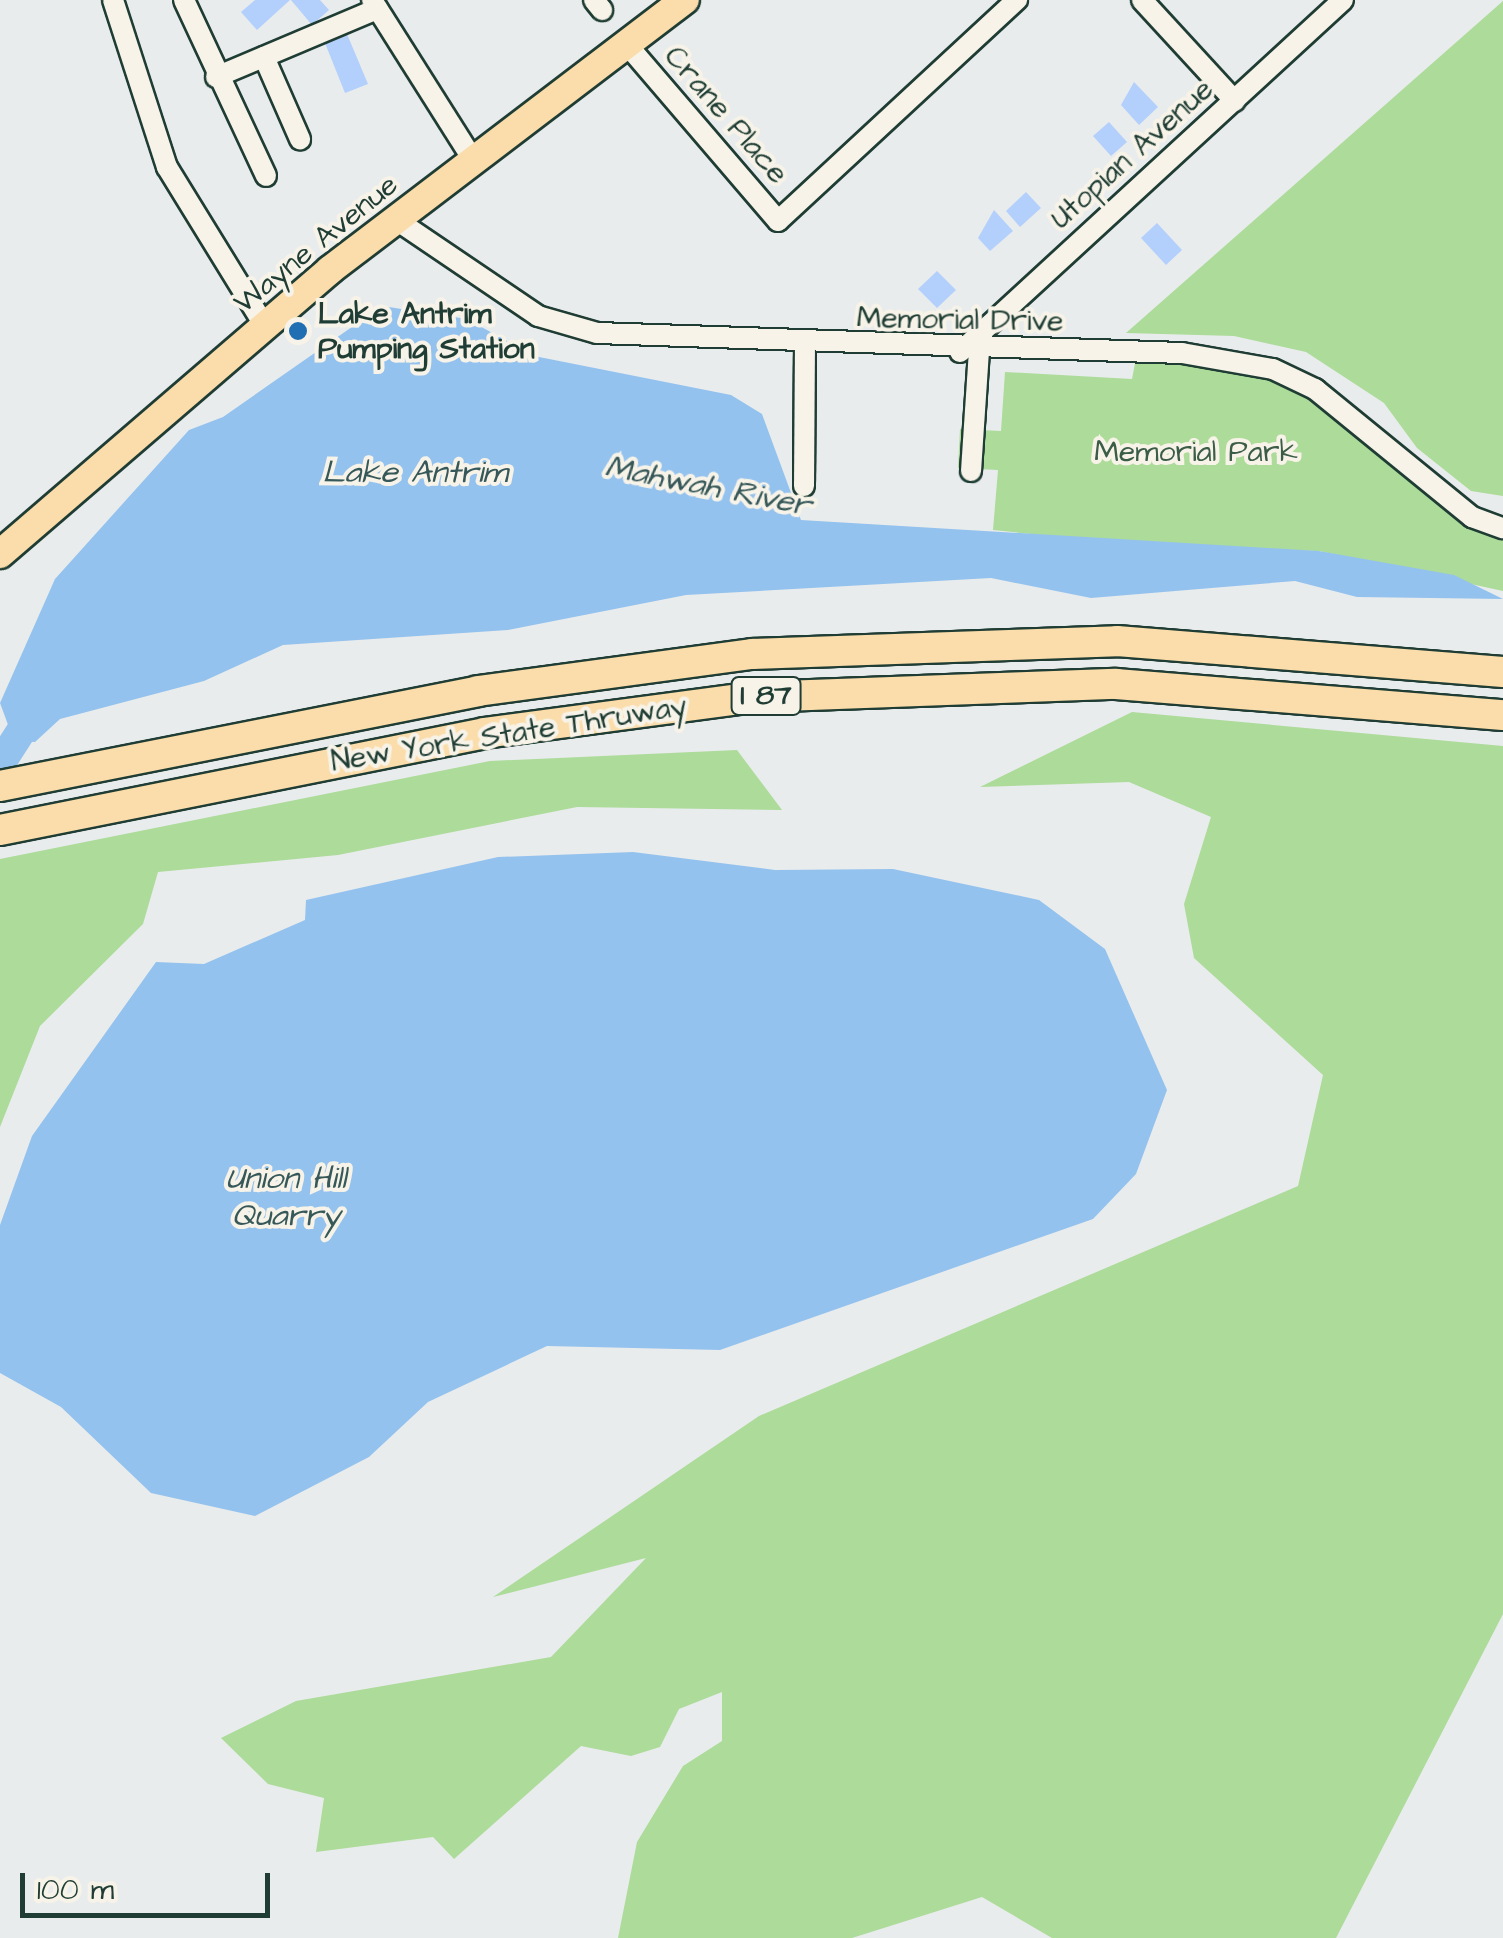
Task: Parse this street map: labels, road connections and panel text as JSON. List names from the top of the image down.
{
  "streets": {
    "highway": ["I 87", "New York State Thruway"],
    "main road": ["Wayne Avenue"],
    "street": ["Crane Place", "Utopian Avenue", "Memorial Drive"]
  },
  "crossings": [
    ["Crane Place", "Wayne Avenue"],
    ["Utopian Avenue", "Memorial Drive"],
    ["Wayne Avenue", "Memorial Drive"]
  ],
  "water": ["Lake Antrim", "Mahwah River", "Union Hill Quarry"],
  "parks": ["Memorial Park"],
  "places": ["Lake Antrim Pumping Station"],
  "scale_bar": "100 m"
}
